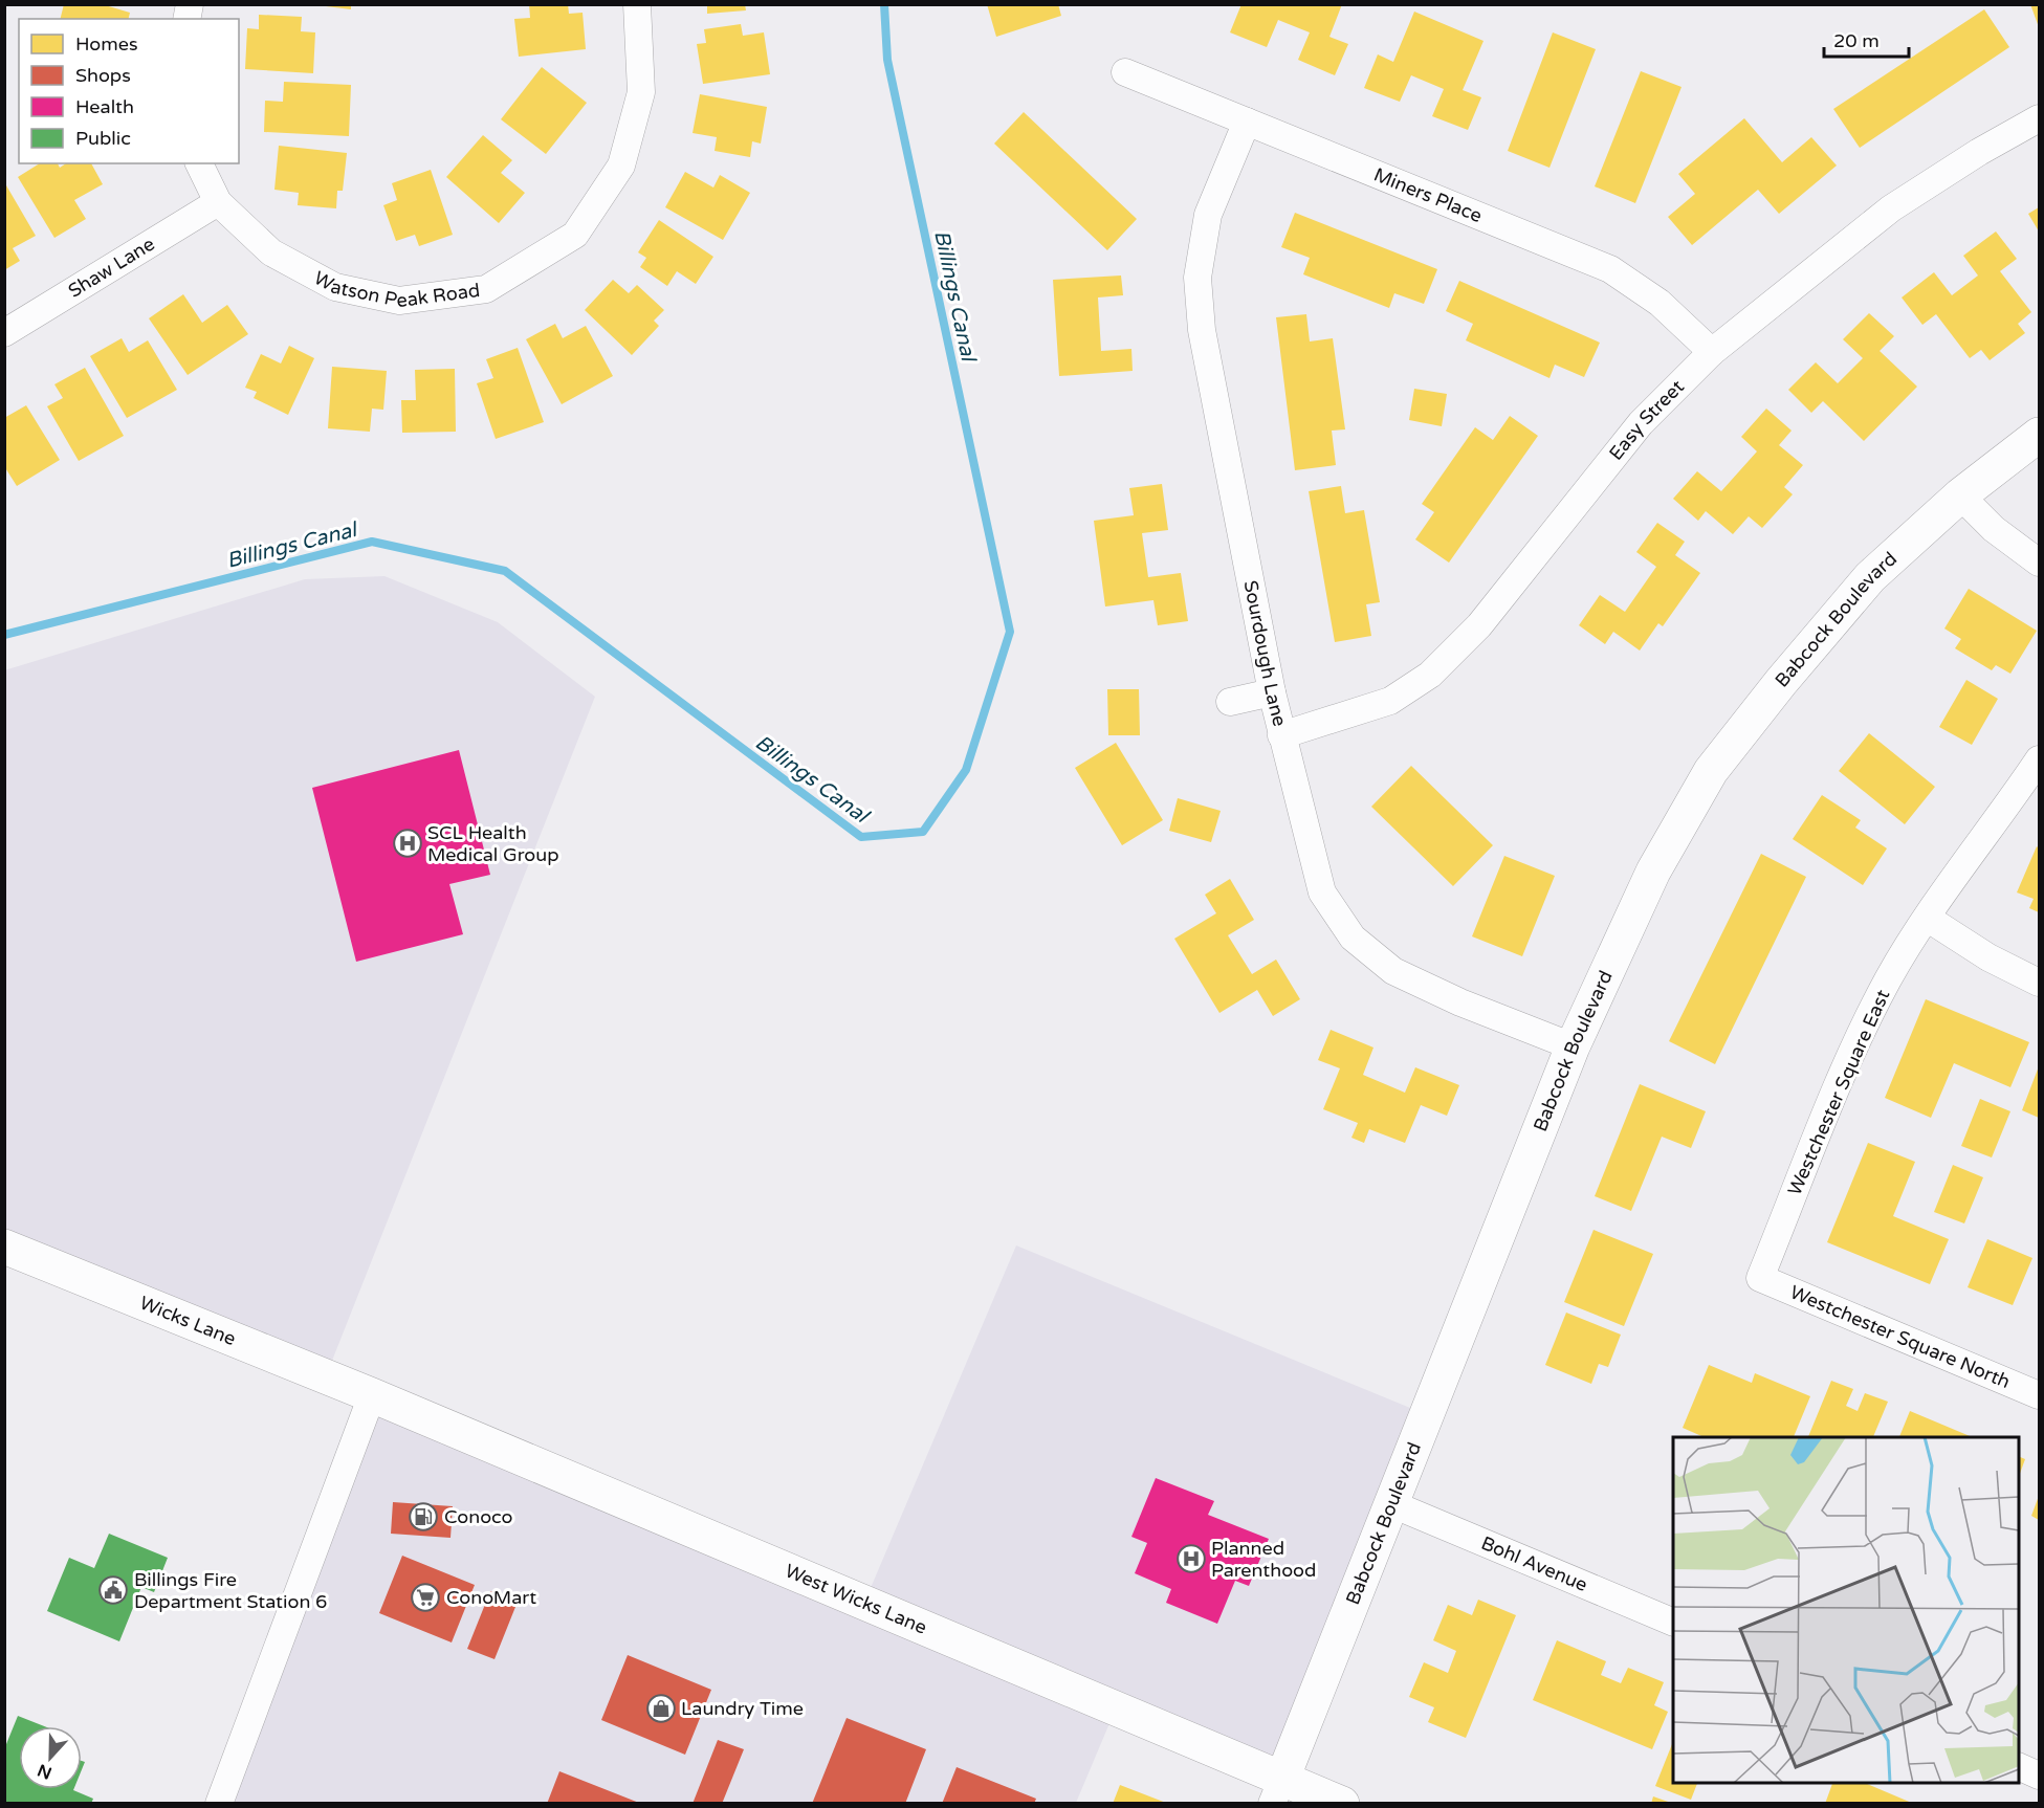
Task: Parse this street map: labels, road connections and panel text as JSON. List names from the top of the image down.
{
  "streets": {
    "street": [
      "Miners Place",
      "Shaw Lane",
      "Watson Peak Road",
      "Easy Street",
      "Babcock Boulevard",
      "Sourdough Lane",
      "Westchester Square East",
      "Wicks Lane",
      "Westchester Square North",
      "Bohl Avenue",
      "West Wicks Lane"
    ]
  },
  "crossings": [
    ["Miners Place", "Easy Street"],
    ["Miners Place", "Sourdough Lane"],
    ["Shaw Lane", "Watson Peak Road"],
    ["Easy Street", "Sourdough Lane"],
    ["Babcock Boulevard", "Sourdough Lane"],
    ["Babcock Boulevard", "Bohl Avenue"],
    ["Babcock Boulevard", "West Wicks Lane"],
    ["Westchester Square East", "Westchester Square North"],
    ["Wicks Lane", "West Wicks Lane"]
  ],
  "water": ["Billings Canal"],
  "places": {
    "hospital": ["SCL Health Medical Group", "Planned Parenthood"],
    "fuel station": ["Conoco"],
    "public building": ["Billings Fire Department Station 6"],
    "supermarket": ["ConoMart"],
    "shop": ["Laundry Time"]
  },
  "legend": [
    "Homes",
    "Shops",
    "Health",
    "Public"
  ],
  "scale_bar": "20 m",
  "north": "bottom"
}
